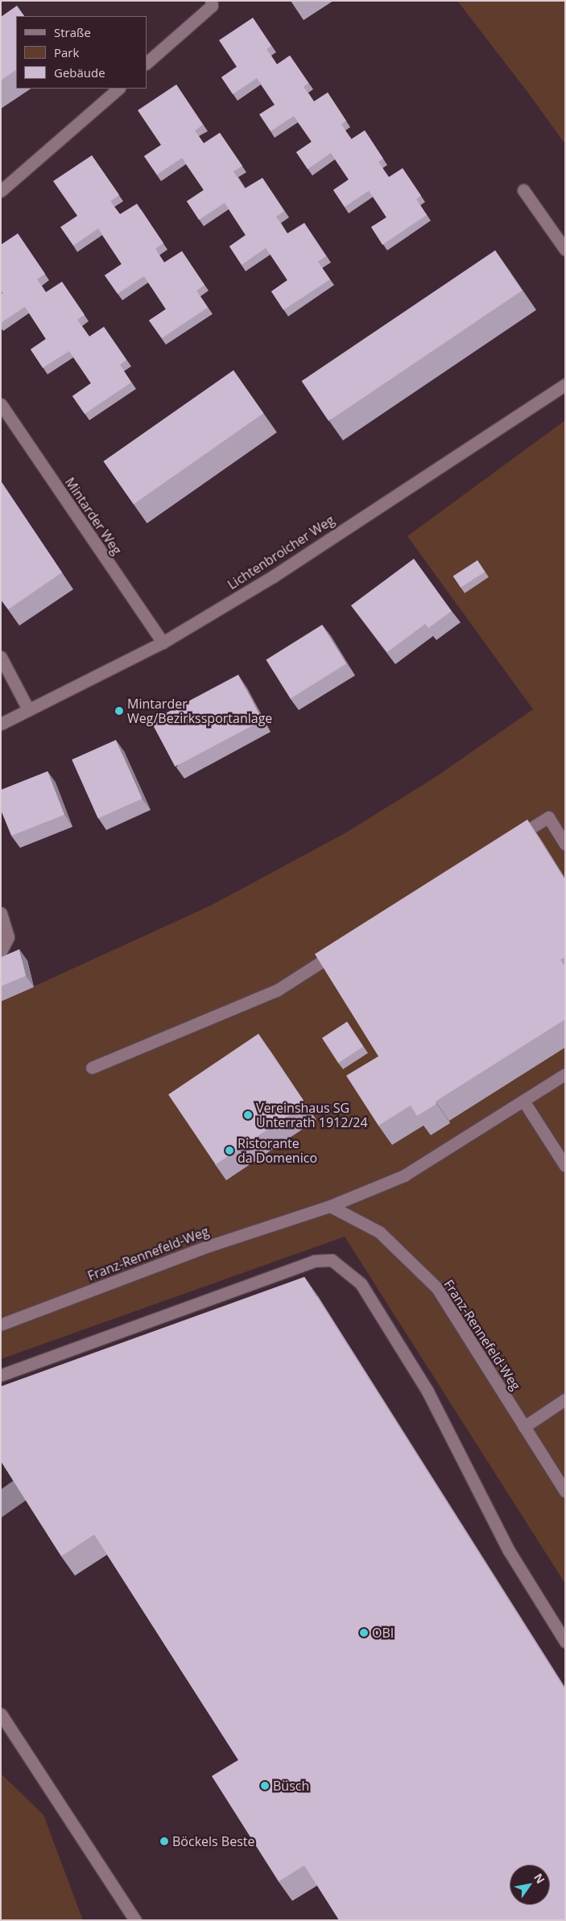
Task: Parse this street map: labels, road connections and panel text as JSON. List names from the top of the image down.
{
  "streets": {
    "street": ["Mintarder Weg", "Lichtenbroicher Weg", "Franz-Rennefeld-Weg"]
  },
  "crossings": [
    ["Mintarder Weg", "Lichtenbroicher Weg"]
  ],
  "places": [
    "Mintarder Weg/Bezirkssportanlage",
    "Vereinshaus SG Unterrath 1912/24",
    "Ristorante da Domenico",
    "OBI",
    "Büsch",
    "Böckels Beste"
  ],
  "legend": ["Straße", "Park", "Gebäude"],
  "north": "top right"
}
